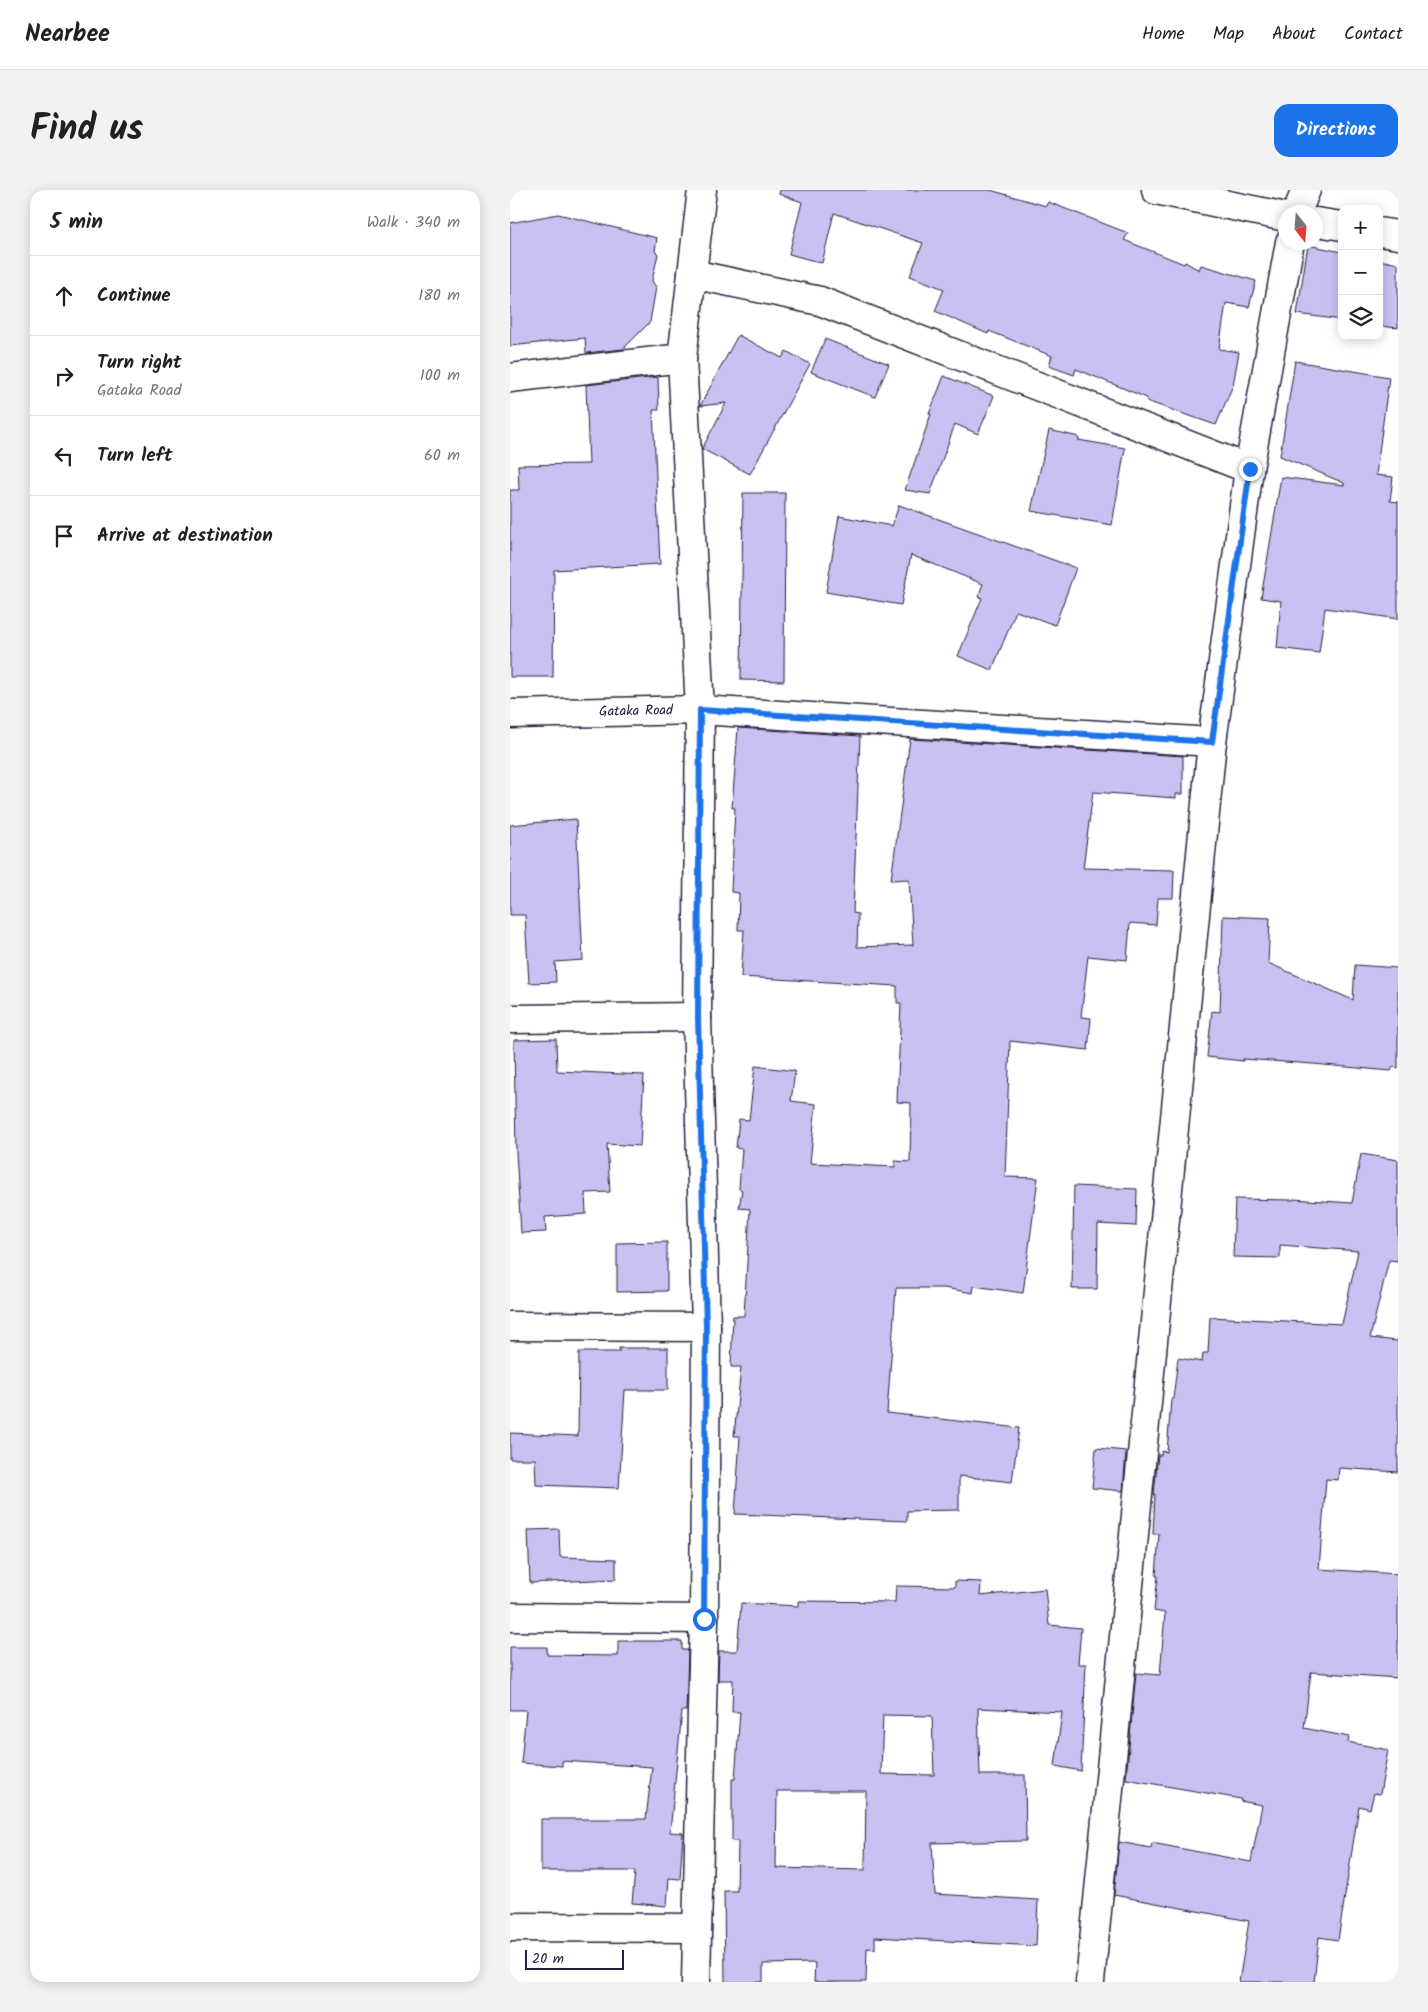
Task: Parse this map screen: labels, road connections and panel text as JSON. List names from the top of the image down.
{
  "streets": {
    "street": ["Gataka Road"]
  },
  "scale_bar": "20 m",
  "north": "bottom",
  "page": {
    "header": "Nearbee",
    "nav": [
      "Home",
      "Map",
      "About",
      "Contact"
    ],
    "title": "Find us",
    "buttons": "Directions",
    "heading": ["5 min", "Walk · 340 m"],
    "map_buttons": ["+", "−"],
    "list": [
      ["Continue", "180 m"],
      ["Turn right", "Gataka Road", "100 m"],
      ["Turn left", "60 m"],
      "Arrive at destination"
    ],
    "scale": "20 m"
  }
}
